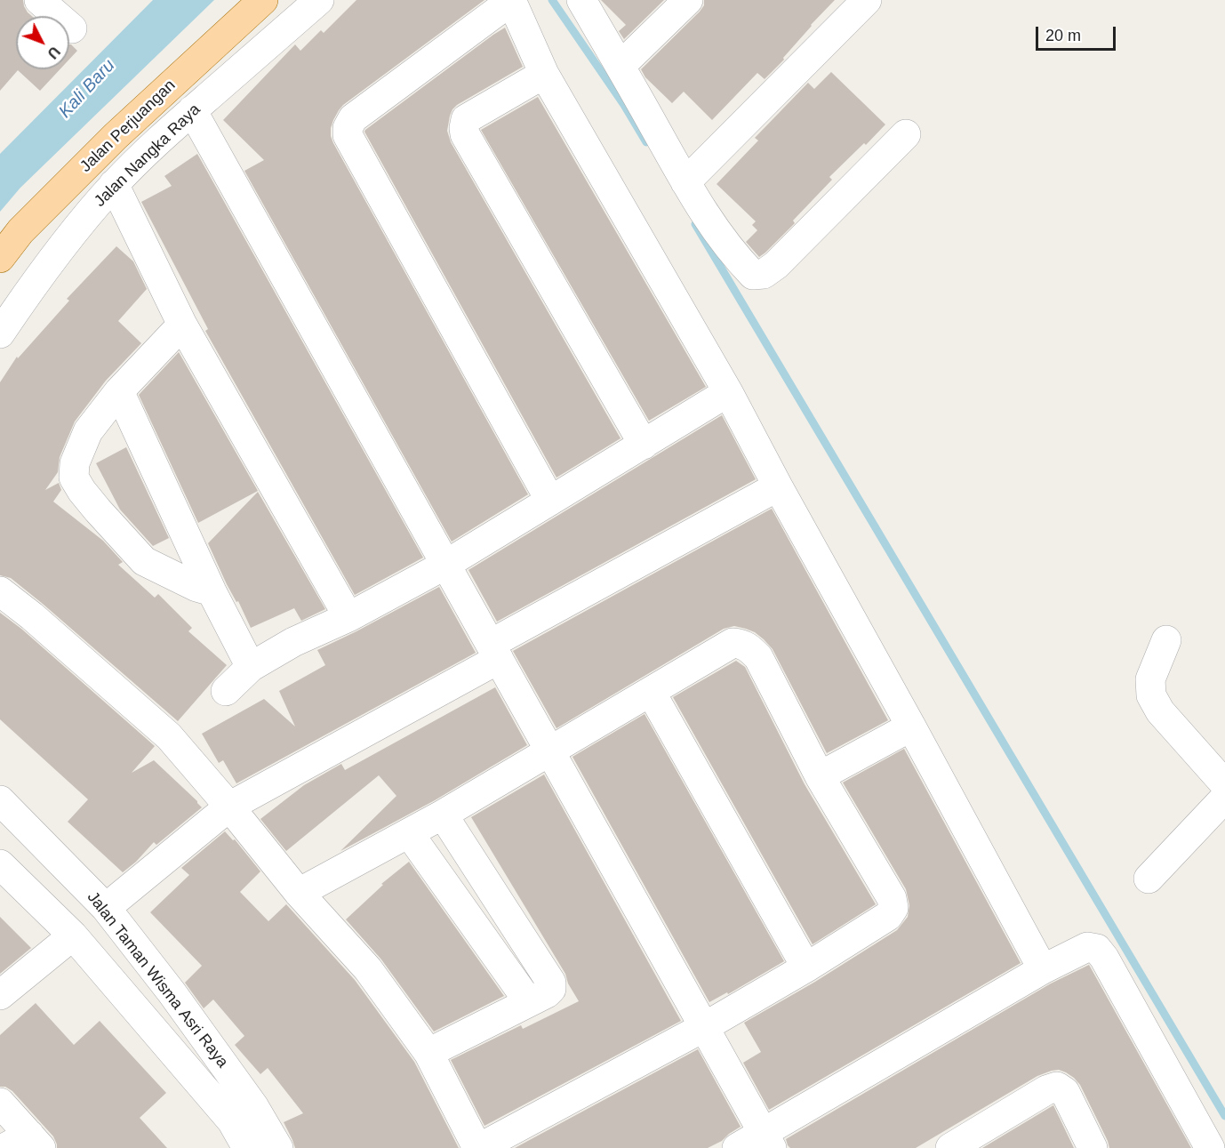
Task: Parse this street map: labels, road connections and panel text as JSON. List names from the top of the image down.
{
  "streets": {
    "main road": ["Jalan Perjuangan"],
    "street": ["Jalan Nangka Raya", "Jalan Taman Wisma Asri Raya"]
  },
  "water": ["Kali Baru"],
  "scale_bar": "20 m",
  "north": "bottom right"
}
